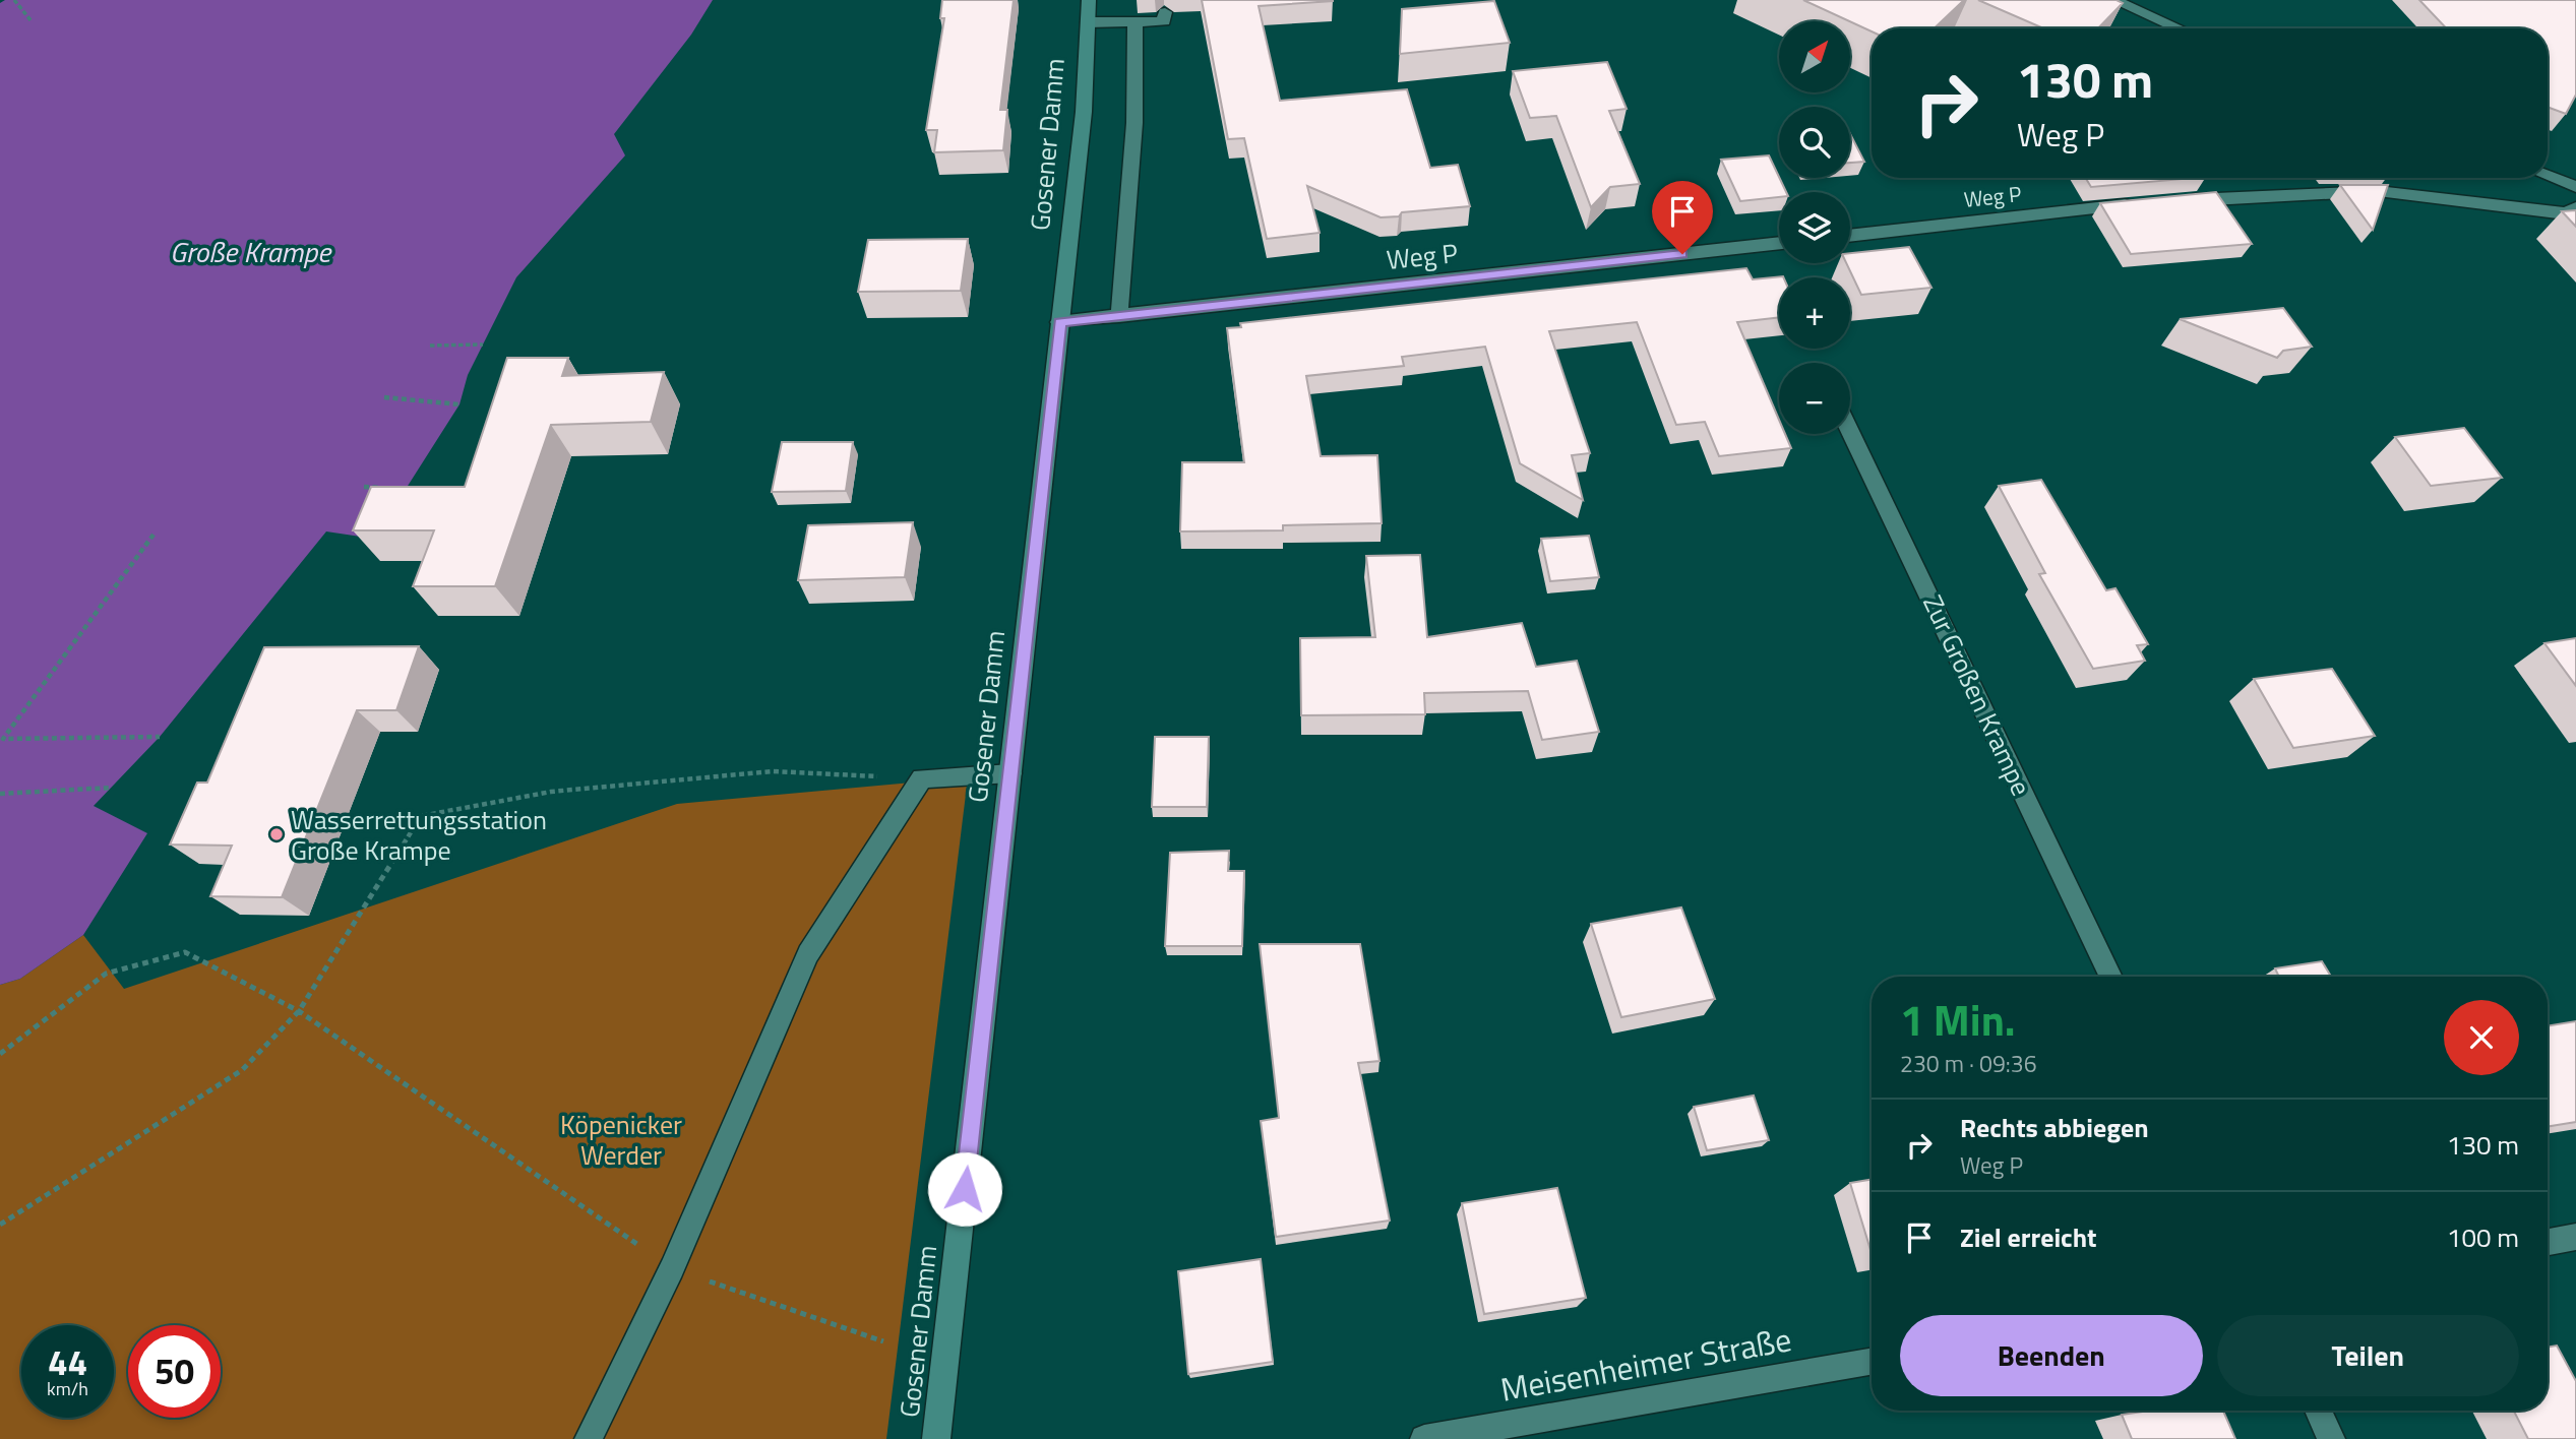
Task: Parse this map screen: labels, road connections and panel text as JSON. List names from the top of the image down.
{
  "streets": {
    "main road": ["Gosener Damm"],
    "street": ["Weg P", "Zur Großen Krampe", "Meisenheimer Straße"]
  },
  "crossings": [
    ["Gosener Damm", "Weg P"]
  ],
  "water": ["Große Krampe"],
  "parks": ["Köpenicker Werder"],
  "places": ["Wasserrettungsstation Große Krampe"],
  "north": "top right",
  "page": {
    "map_buttons": ["+", "−"],
    "turn": ["130 m", "Weg P"],
    "heading": ["1 Min.", "230 m · 09:36"],
    "list": [
      {
        "name": "Rechts abbiegen",
        "note": "Weg P",
        "value": "130 m"
      },
      {
        "name": "Ziel erreicht",
        "value": "100 m"
      }
    ],
    "buttons": ["Beenden", "Teilen"],
    "speed": "44 km/h",
    "limit": "50"
  }
}
